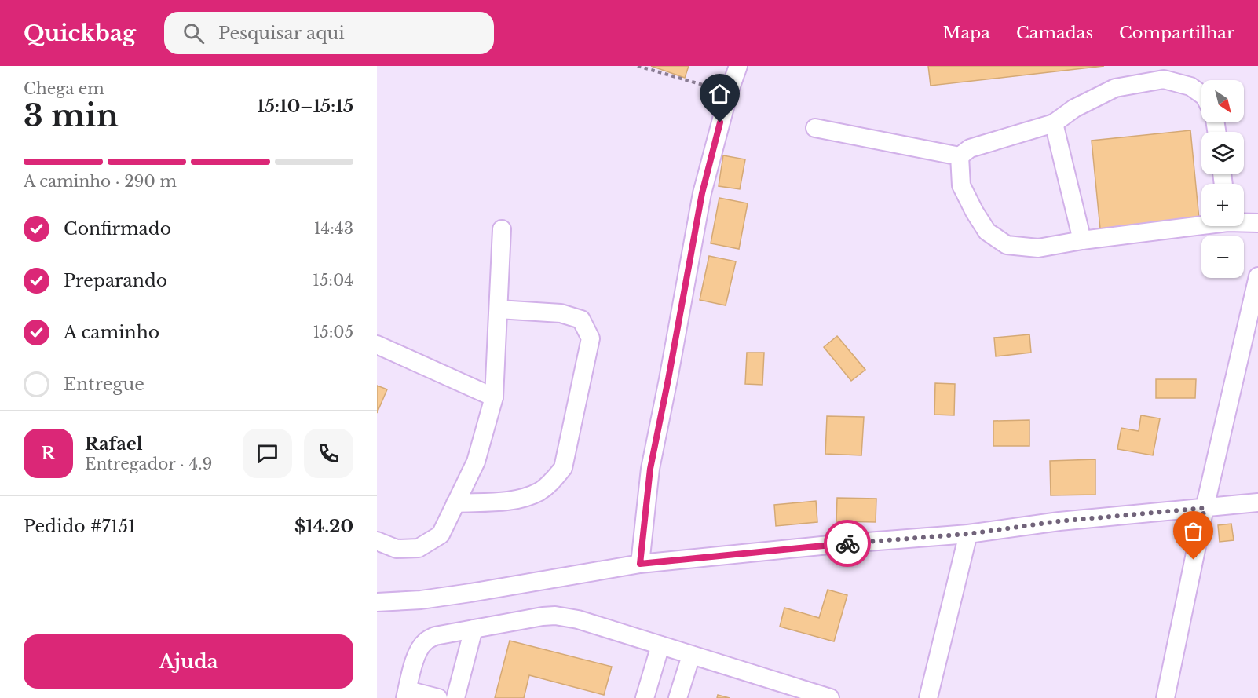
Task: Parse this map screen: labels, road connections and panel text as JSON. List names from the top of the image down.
{
  "north": "bottom right",
  "page": {
    "header": "Quickbag",
    "search": "Pesquisar aqui",
    "nav": ["Mapa", "Camadas", "Compartilhar"],
    "heading": ["3 min", "Chega em", "15:10–15:15"],
    "panel": [
      "Rafael",
      "Entregador · 4.9",
      "Pedido #7151",
      "$14.20"
    ],
    "map_buttons": ["+", "−"],
    "bar": "A caminho · 290 m",
    "list": [
      ["Confirmado", "14:43"],
      ["Preparando", "15:04"],
      ["A caminho", "15:05"],
      "Entregue"
    ],
    "round": "R",
    "buttons": "Ajuda"
  }
}
